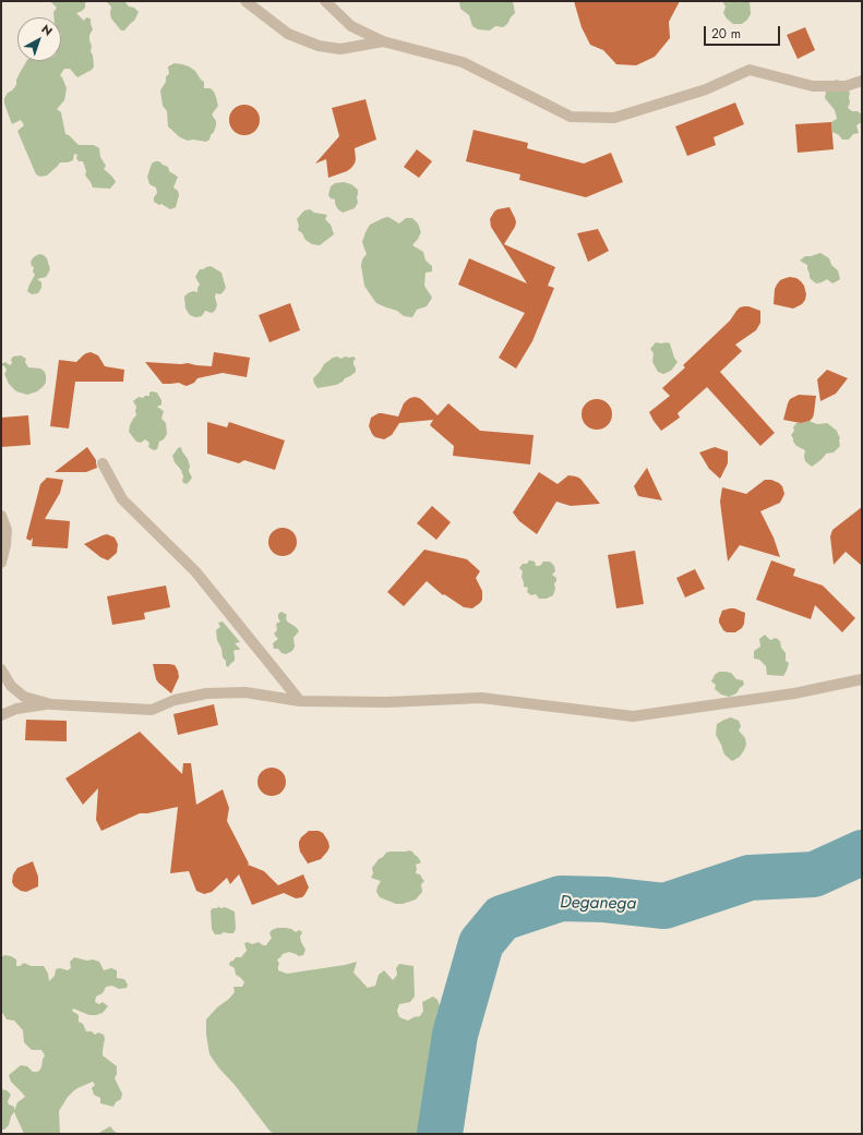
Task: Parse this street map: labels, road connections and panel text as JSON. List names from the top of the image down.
{
  "water": ["Deganega"],
  "scale_bar": "20 m",
  "north": "top right"
}
